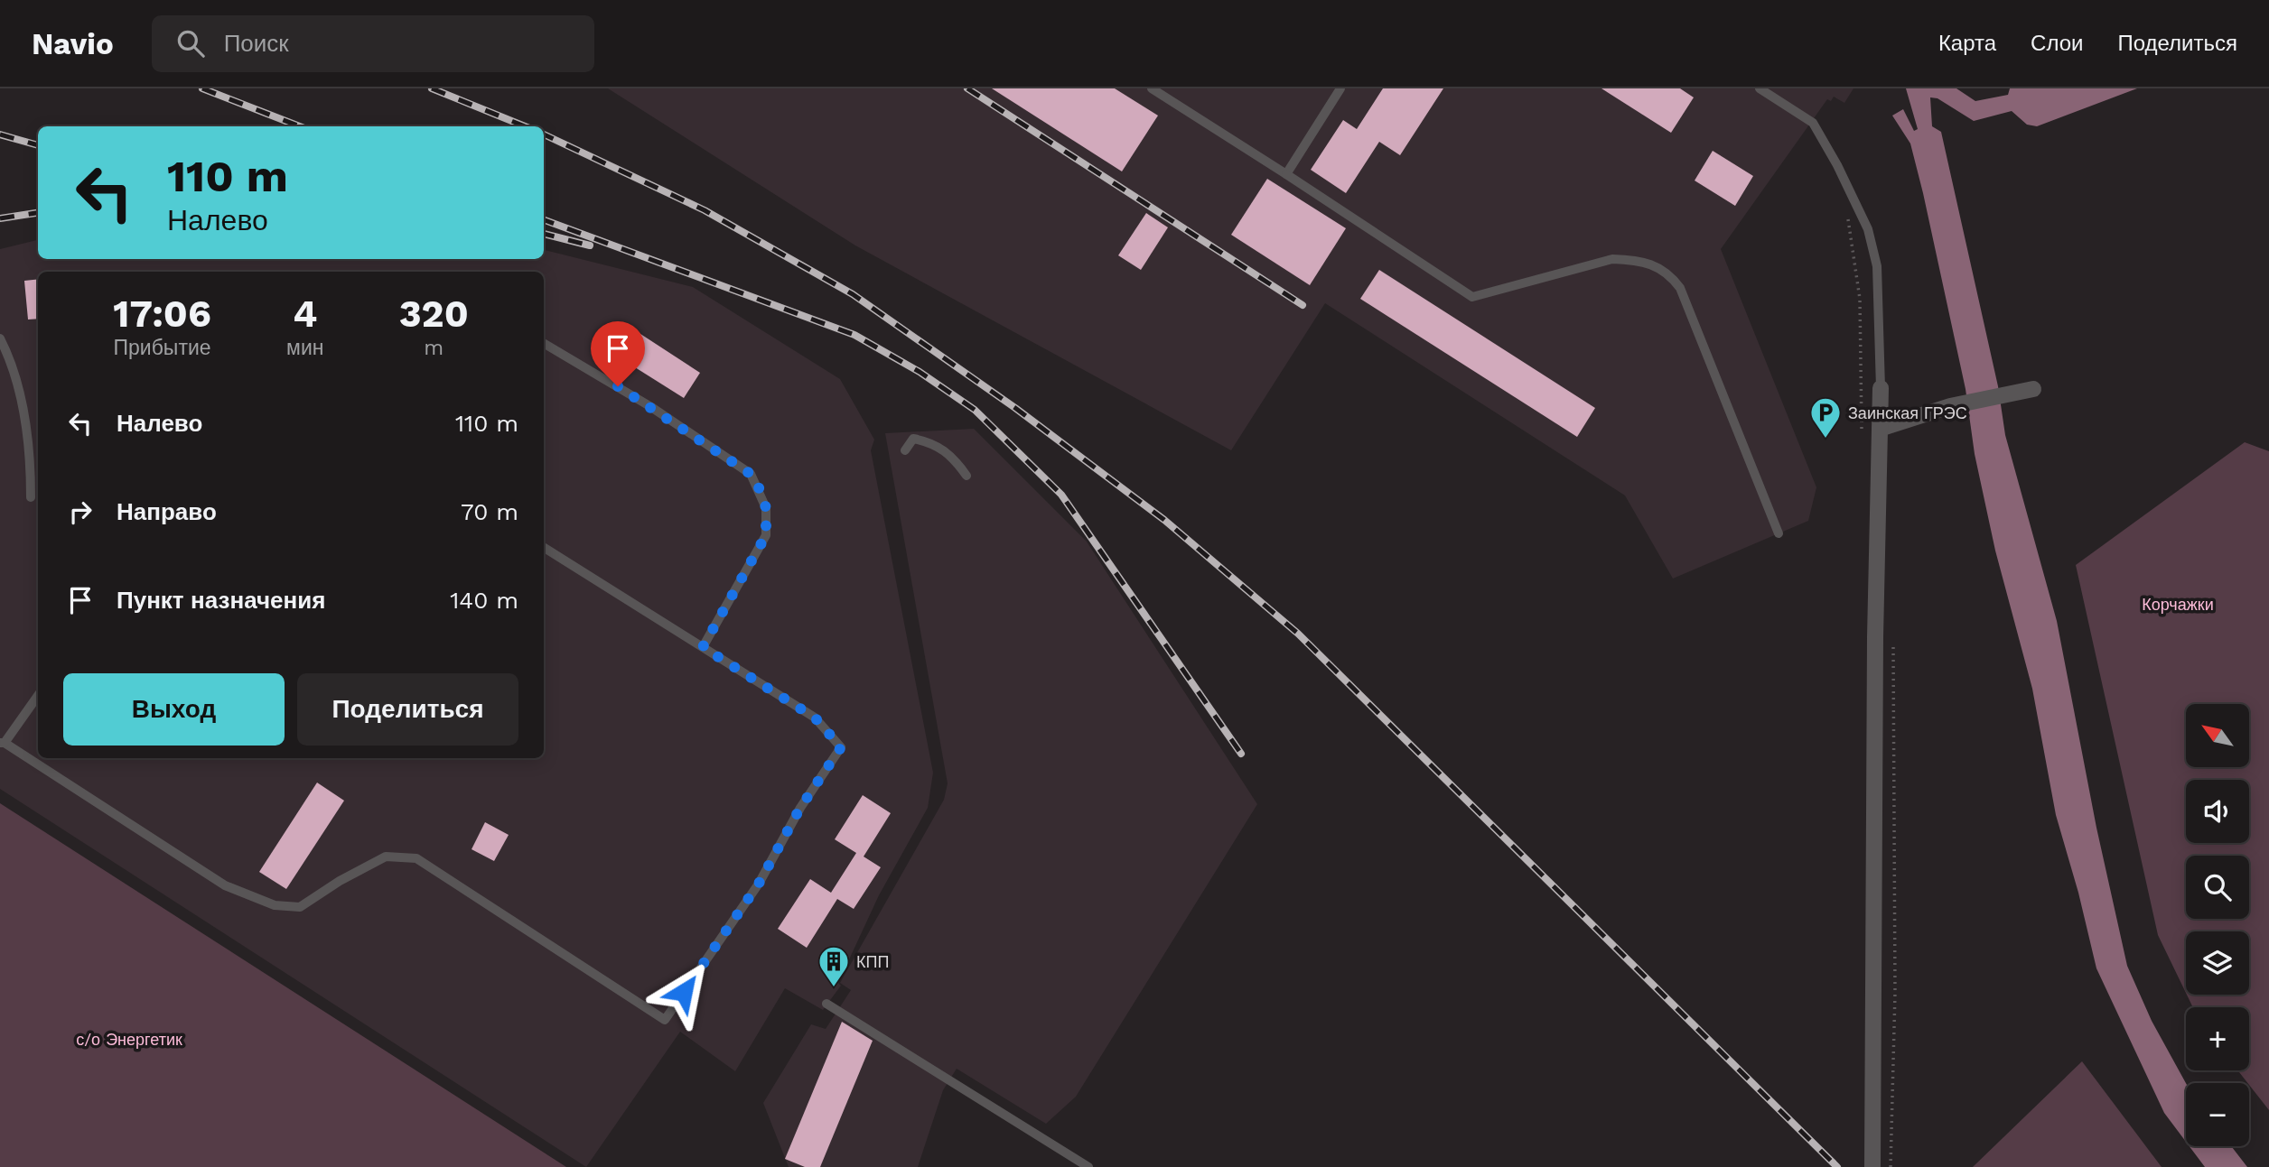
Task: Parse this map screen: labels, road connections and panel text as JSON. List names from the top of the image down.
{
  "parks": ["Корчажки", "с/о Энергетик"],
  "places": {
    "parking": ["Заинская ГРЭС"],
    "building": ["КПП"]
  },
  "north": "top left",
  "page": {
    "header": "Navio",
    "search": "Поиск",
    "nav": ["Карта", "Слои", "Поделиться"],
    "turn": ["110 m", "Налево"],
    "eta": [
      "17:06",
      "Прибытие",
      "4",
      "мин",
      "320",
      "m"
    ],
    "list": [
      {
        "name": "Налево",
        "value": "110 m"
      },
      {
        "name": "Направо",
        "value": "70 m"
      },
      {
        "name": "Пункт назначения",
        "value": "140 m"
      }
    ],
    "buttons": ["Выход", "Поделиться"],
    "map_buttons": ["+", "−"]
  }
}
